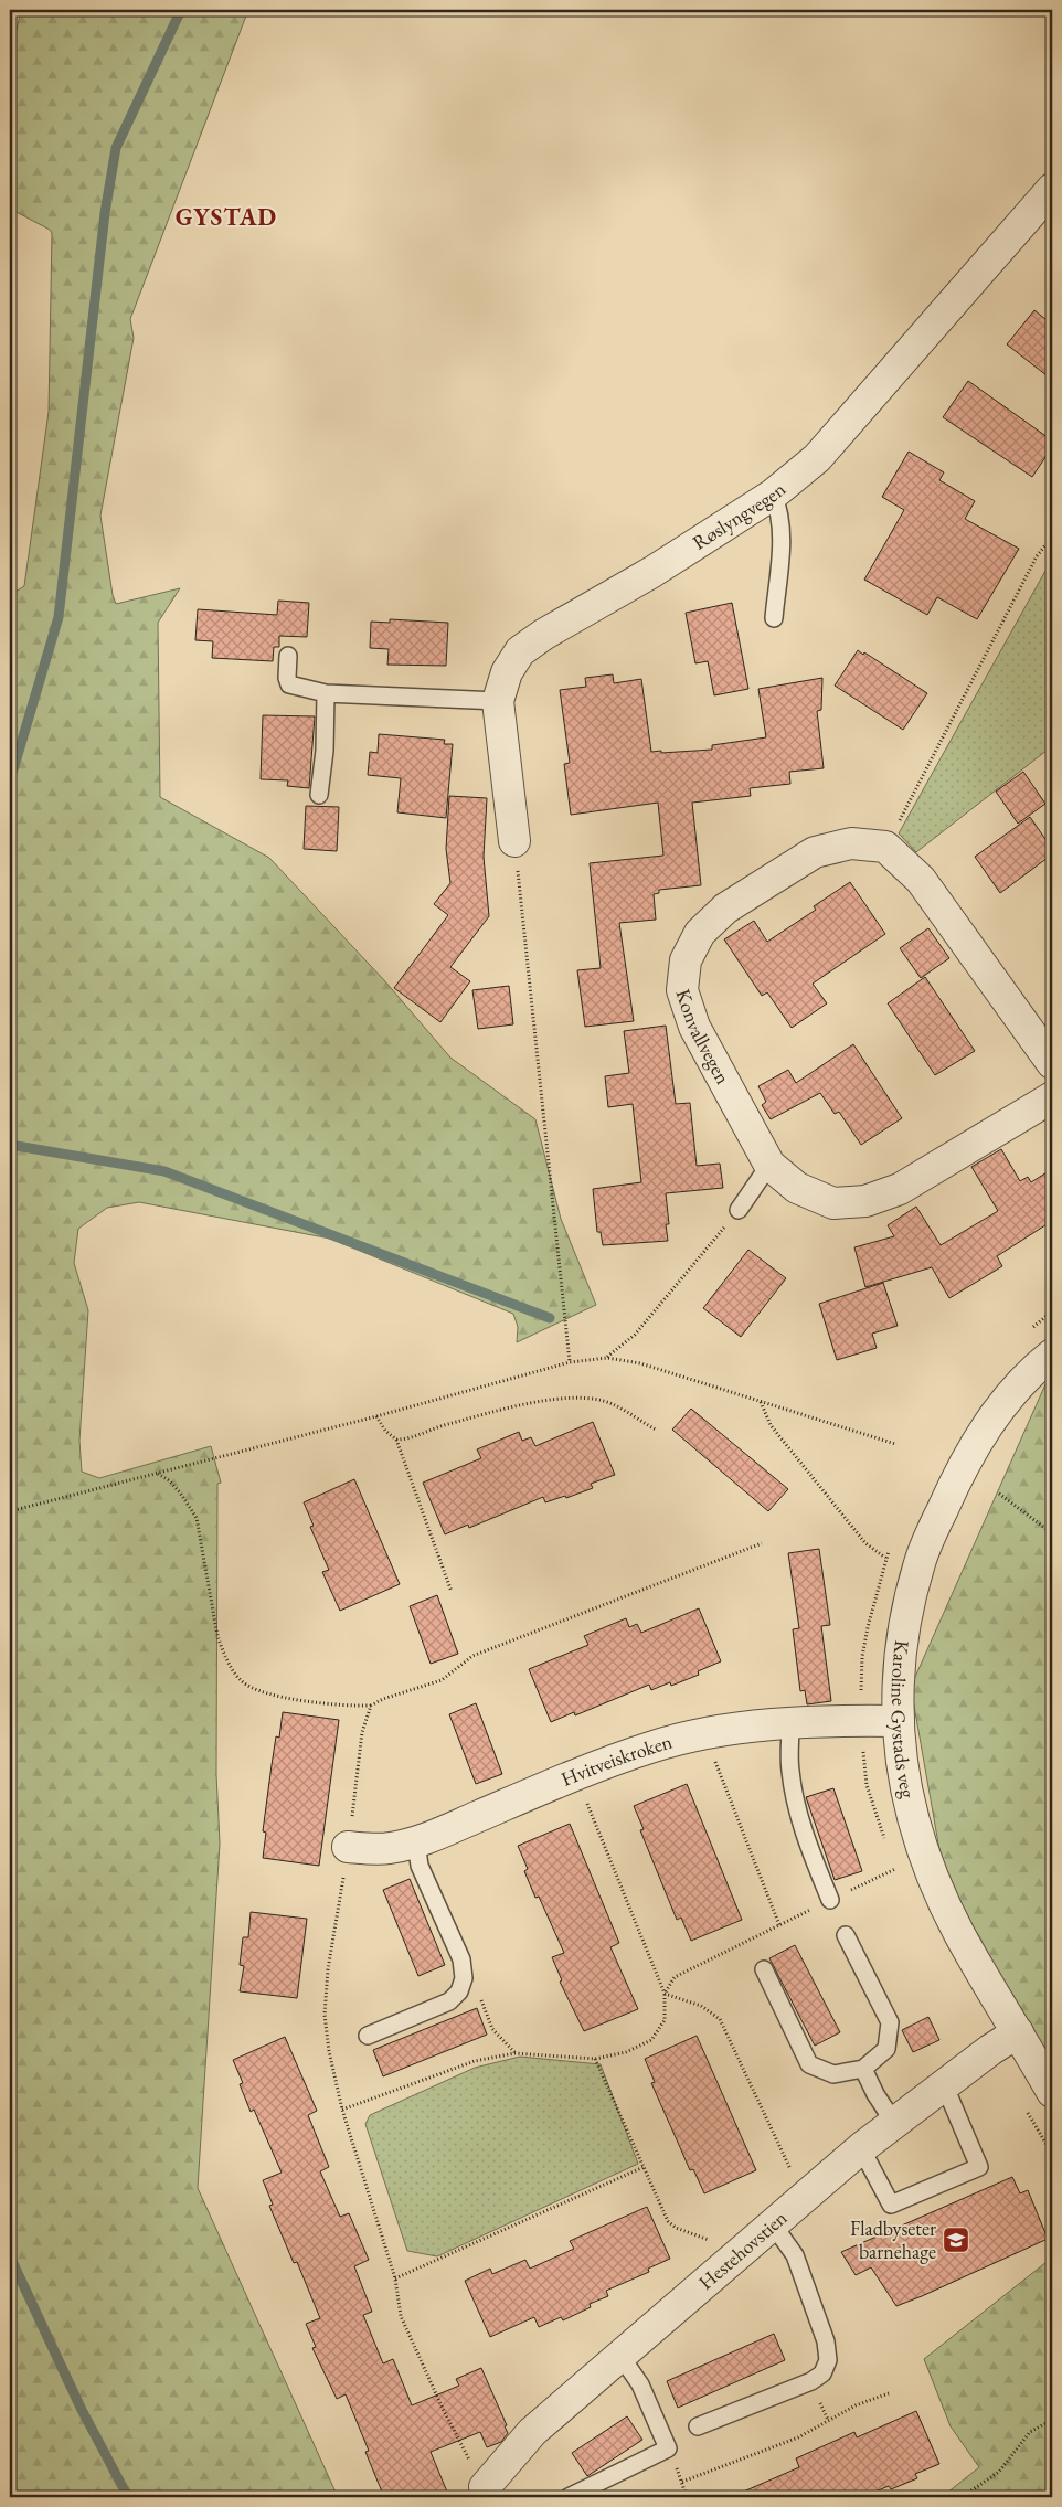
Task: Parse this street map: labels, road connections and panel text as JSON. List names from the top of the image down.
{
  "streets": {
    "street": [
      "Røslyngvegen",
      "Konvallvegen",
      "Karoline Gystads veg",
      "Hvitveiskroken",
      "Hestehovstien"
    ]
  },
  "crossings": [
    ["Karoline Gystads veg", "Hvitveiskroken"],
    ["Karoline Gystads veg", "Hestehovstien"]
  ],
  "districts": ["GYSTAD"],
  "places": {
    "school or university": ["Fladbyseter barnehage"]
  }
}
